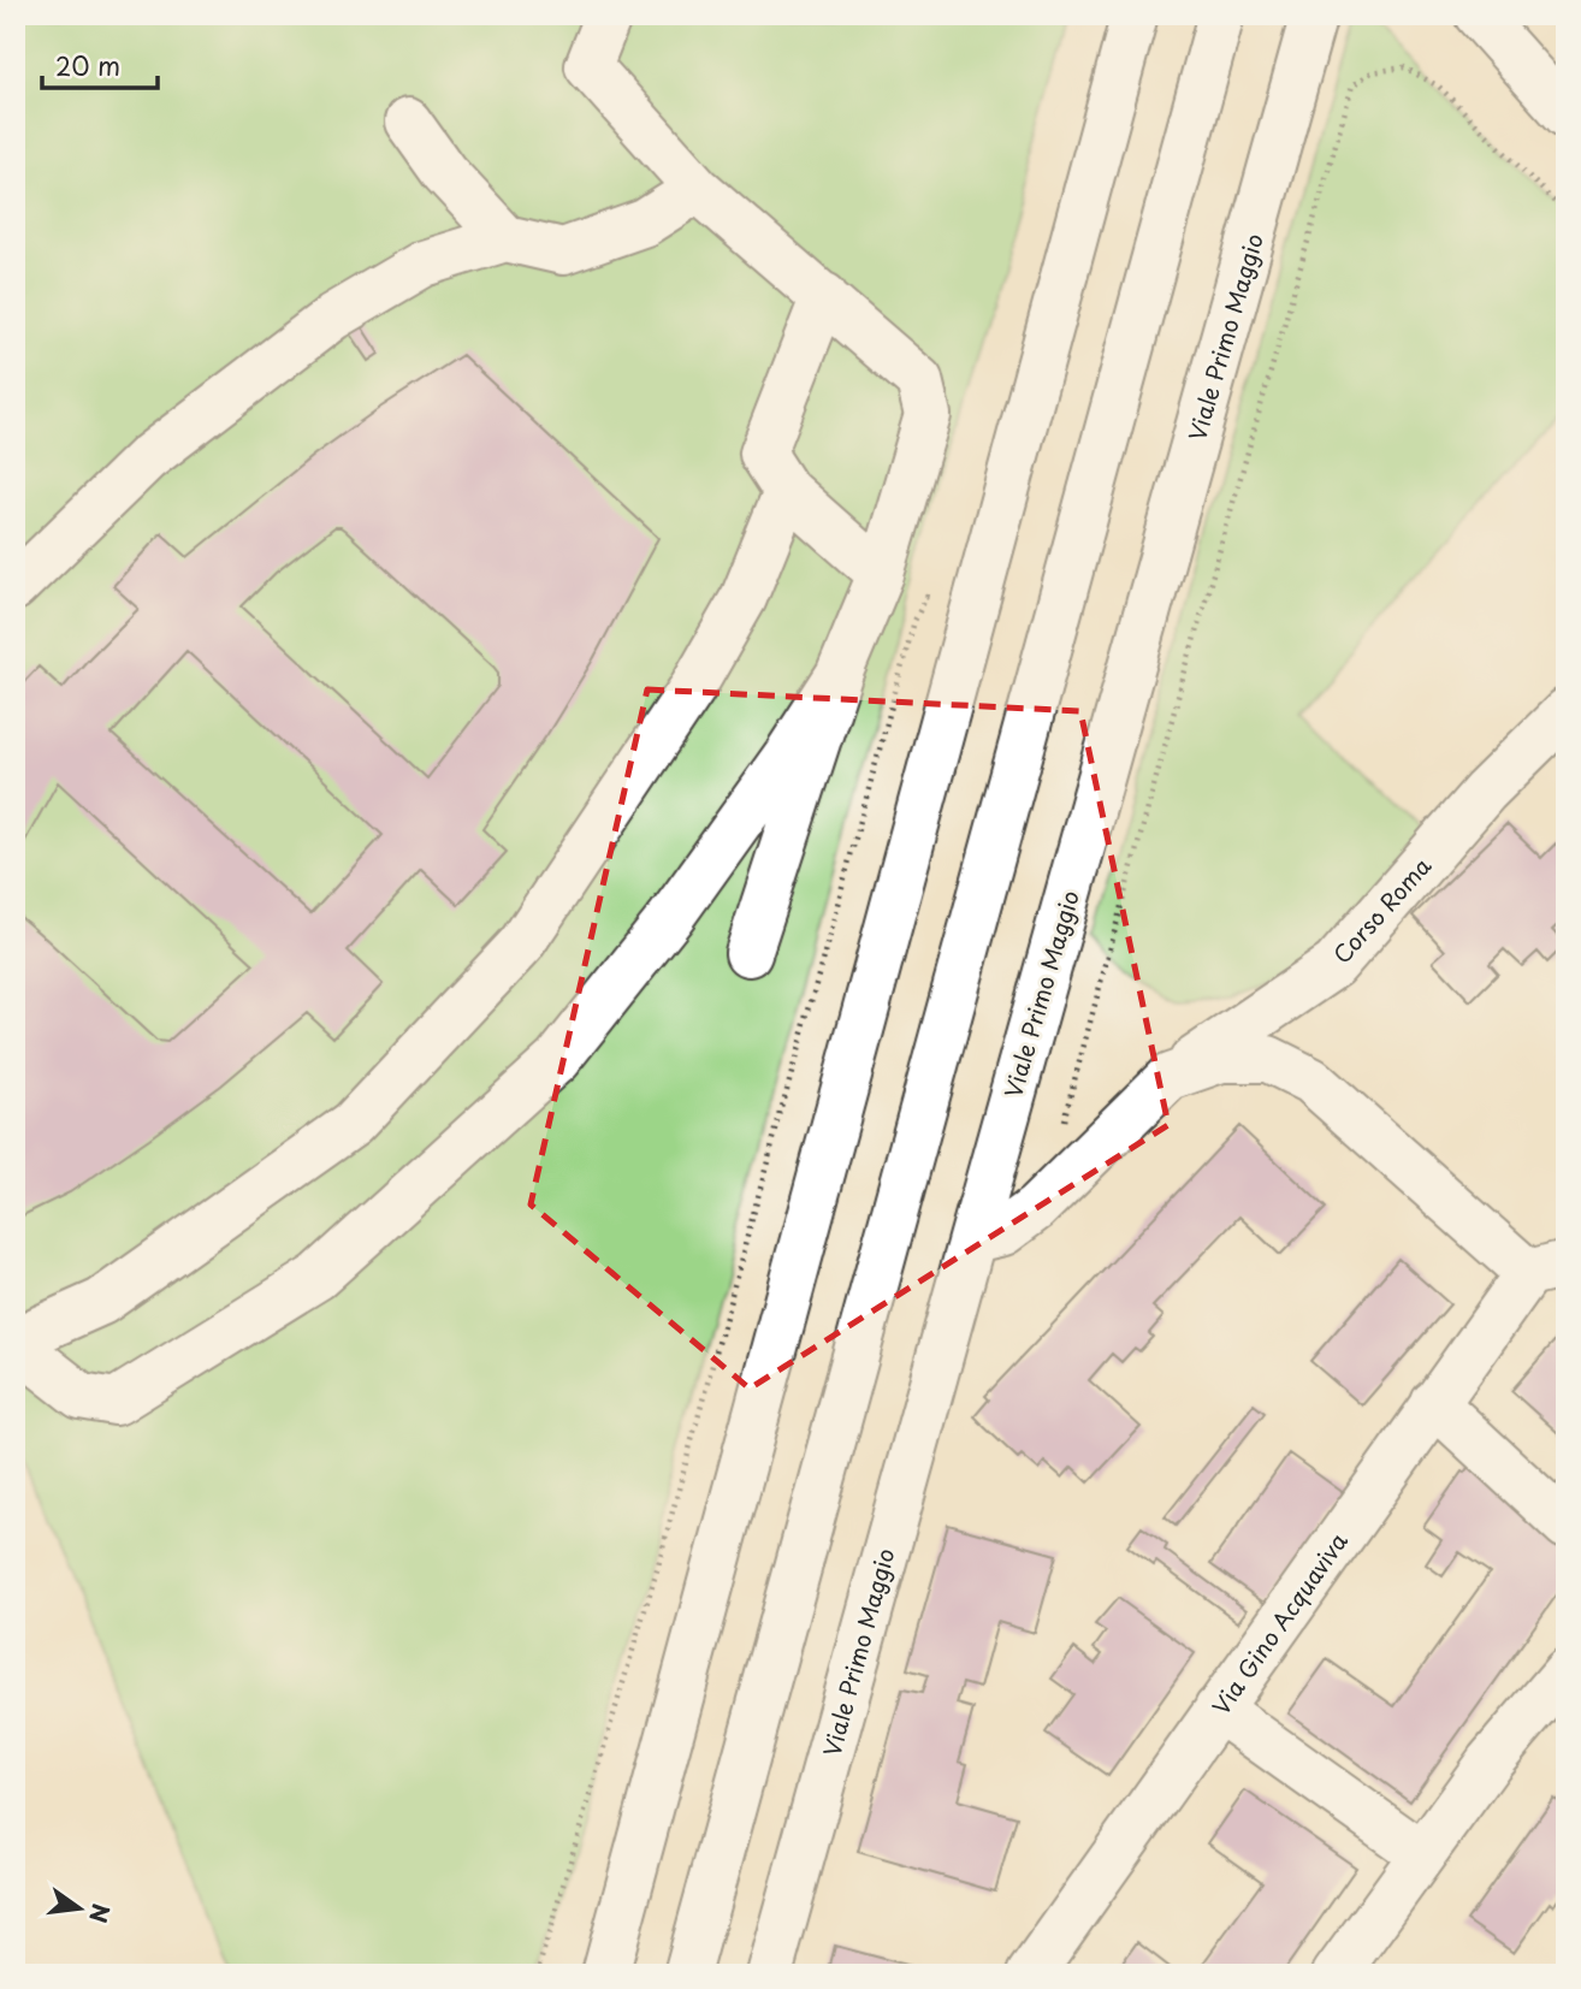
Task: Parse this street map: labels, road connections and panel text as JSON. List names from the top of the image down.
{
  "streets": {
    "street": ["Viale Primo Maggio", "Corso Roma", "Via Gino Acquaviva"]
  },
  "crossings": [
    ["Viale Primo Maggio", "Via Gino Acquaviva"],
    ["Corso Roma", "Via Gino Acquaviva"]
  ],
  "scale_bar": "20 m",
  "north": "right"
}
